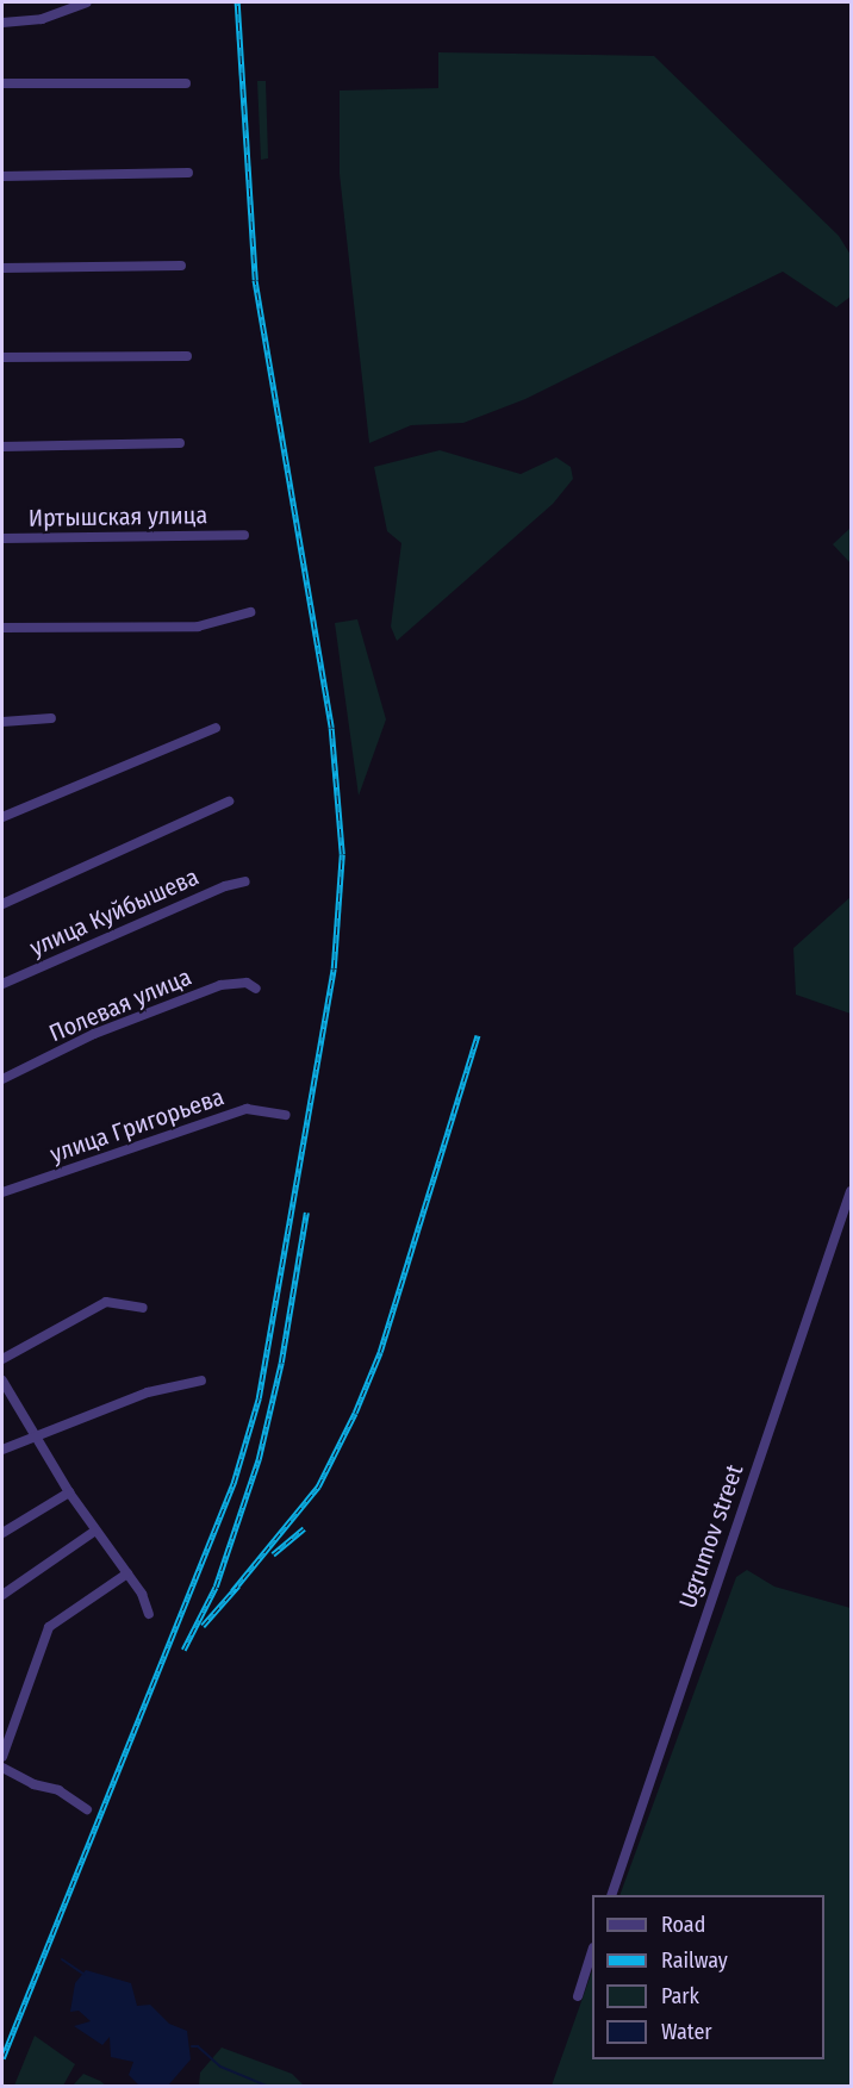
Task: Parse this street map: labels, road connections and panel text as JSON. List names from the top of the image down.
{
  "streets": {
    "street": [
      "Иртышская улица",
      "улица Куйбышева",
      "Полевая улица",
      "улица Григорьева",
      "Ugrumov street"
    ]
  },
  "legend": [
    "Road",
    "Railway",
    "Park",
    "Water"
  ]
}
